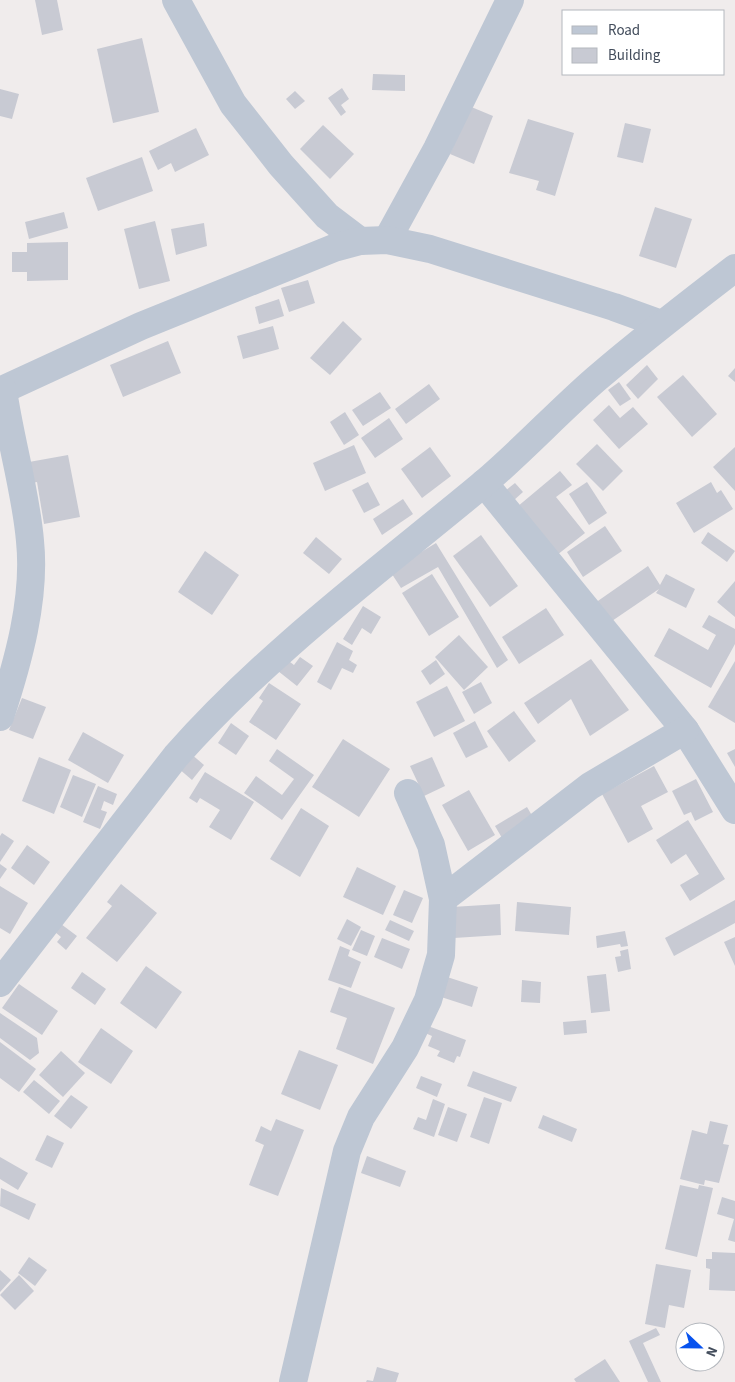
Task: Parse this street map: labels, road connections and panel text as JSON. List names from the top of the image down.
{
  "legend": ["Road", "Building"],
  "north": "right"
}
